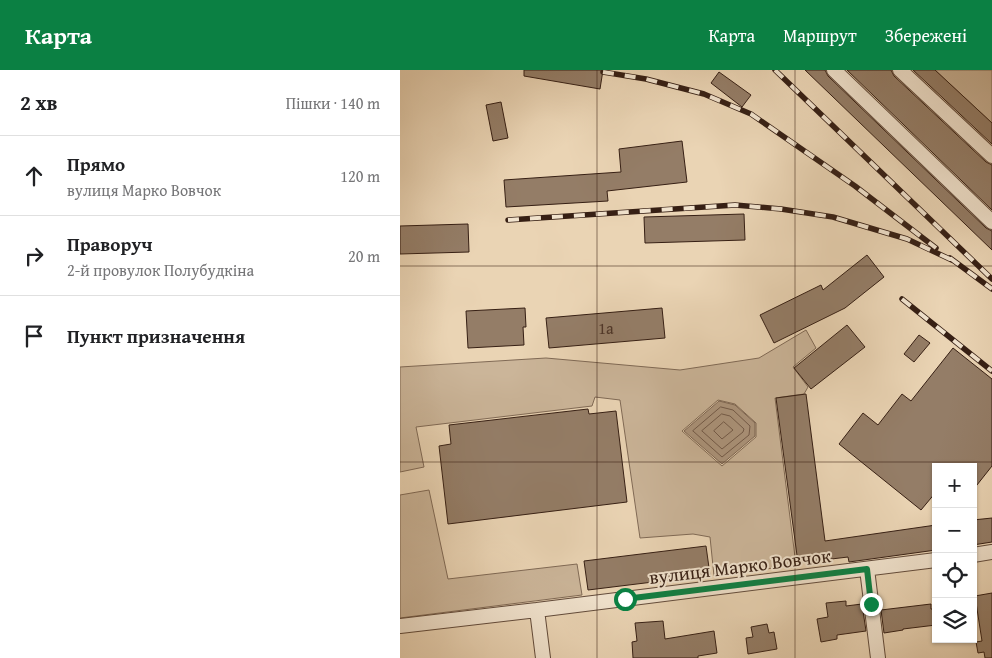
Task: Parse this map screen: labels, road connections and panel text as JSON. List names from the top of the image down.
{
  "streets": {
    "street": ["вулиця Марко Вовчок"]
  },
  "house_numbers": ["1а"],
  "page": {
    "header": "Карта",
    "nav": ["Карта", "Маршрут", "Збережені"],
    "heading": ["2 хв", "Пішки · 140 m"],
    "list": [
      ["Прямо", "вулиця Марко Вовчок", "120 m"],
      ["Праворуч", "2-й провулок Полубудкіна", "20 m"],
      "Пункт призначення"
    ],
    "map_buttons": ["+", "−"]
  }
}
